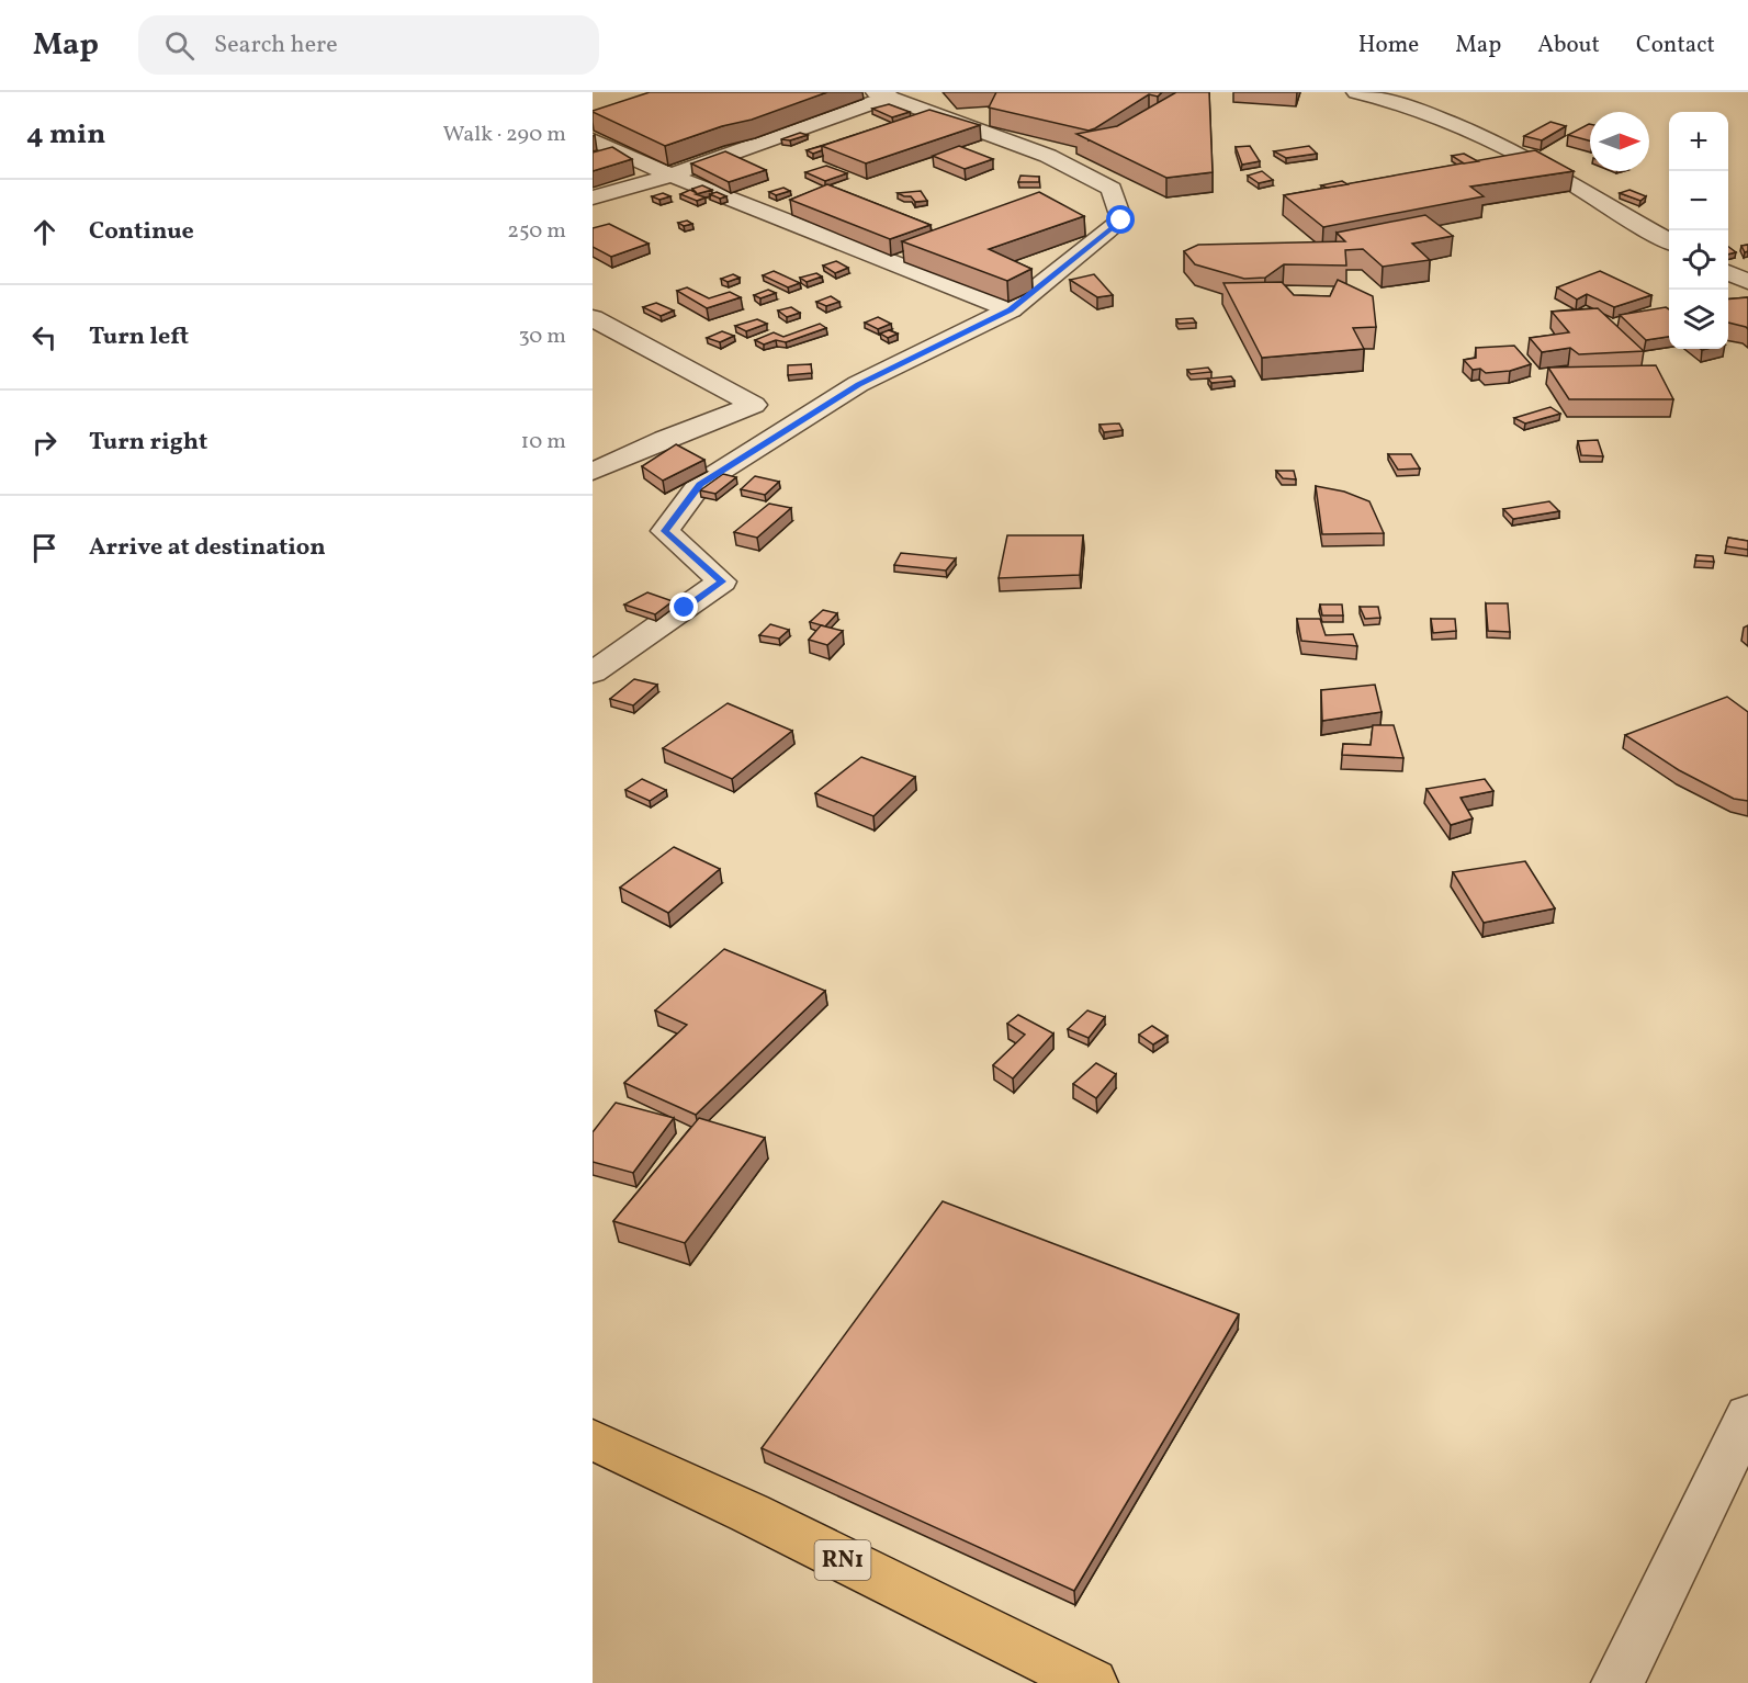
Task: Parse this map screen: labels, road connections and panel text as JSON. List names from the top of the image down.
{
  "streets": {
    "highway": ["RN1"]
  },
  "north": "right",
  "page": {
    "header": "Map",
    "search": "Search here",
    "nav": [
      "Home",
      "Map",
      "About",
      "Contact"
    ],
    "heading": ["4 min", "Walk · 290 m"],
    "map_buttons": ["+", "−"],
    "list": [
      ["Continue", "250 m"],
      ["Turn left", "30 m"],
      ["Turn right", "10 m"],
      "Arrive at destination"
    ]
  }
}
